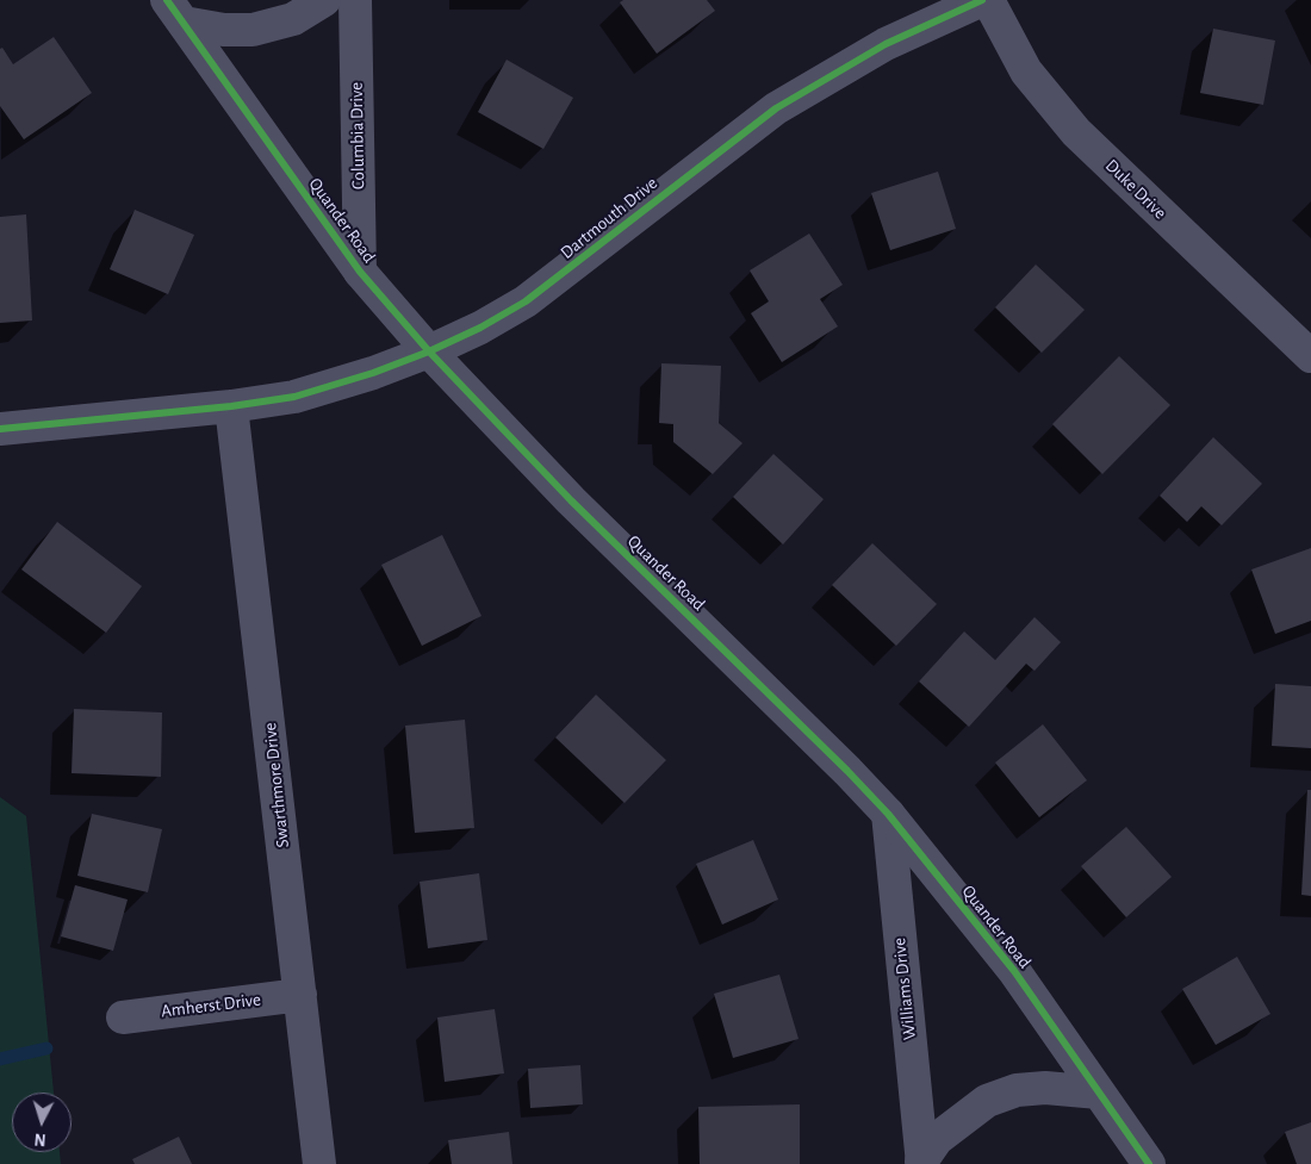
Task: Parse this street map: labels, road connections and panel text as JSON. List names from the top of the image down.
{
  "streets": {
    "street": [
      "Columbia Drive",
      "Duke Drive",
      "Dartmouth Drive",
      "Quander Road",
      "Swarthmore Drive",
      "Williams Drive",
      "Amherst Drive"
    ]
  },
  "crossings": [
    ["Columbia Drive", "Quander Road"],
    ["Dartmouth Drive", "Quander Road"],
    ["Dartmouth Drive", "Swarthmore Drive"],
    ["Quander Road", "Williams Drive"],
    ["Swarthmore Drive", "Amherst Drive"]
  ],
  "north": "bottom"
}
